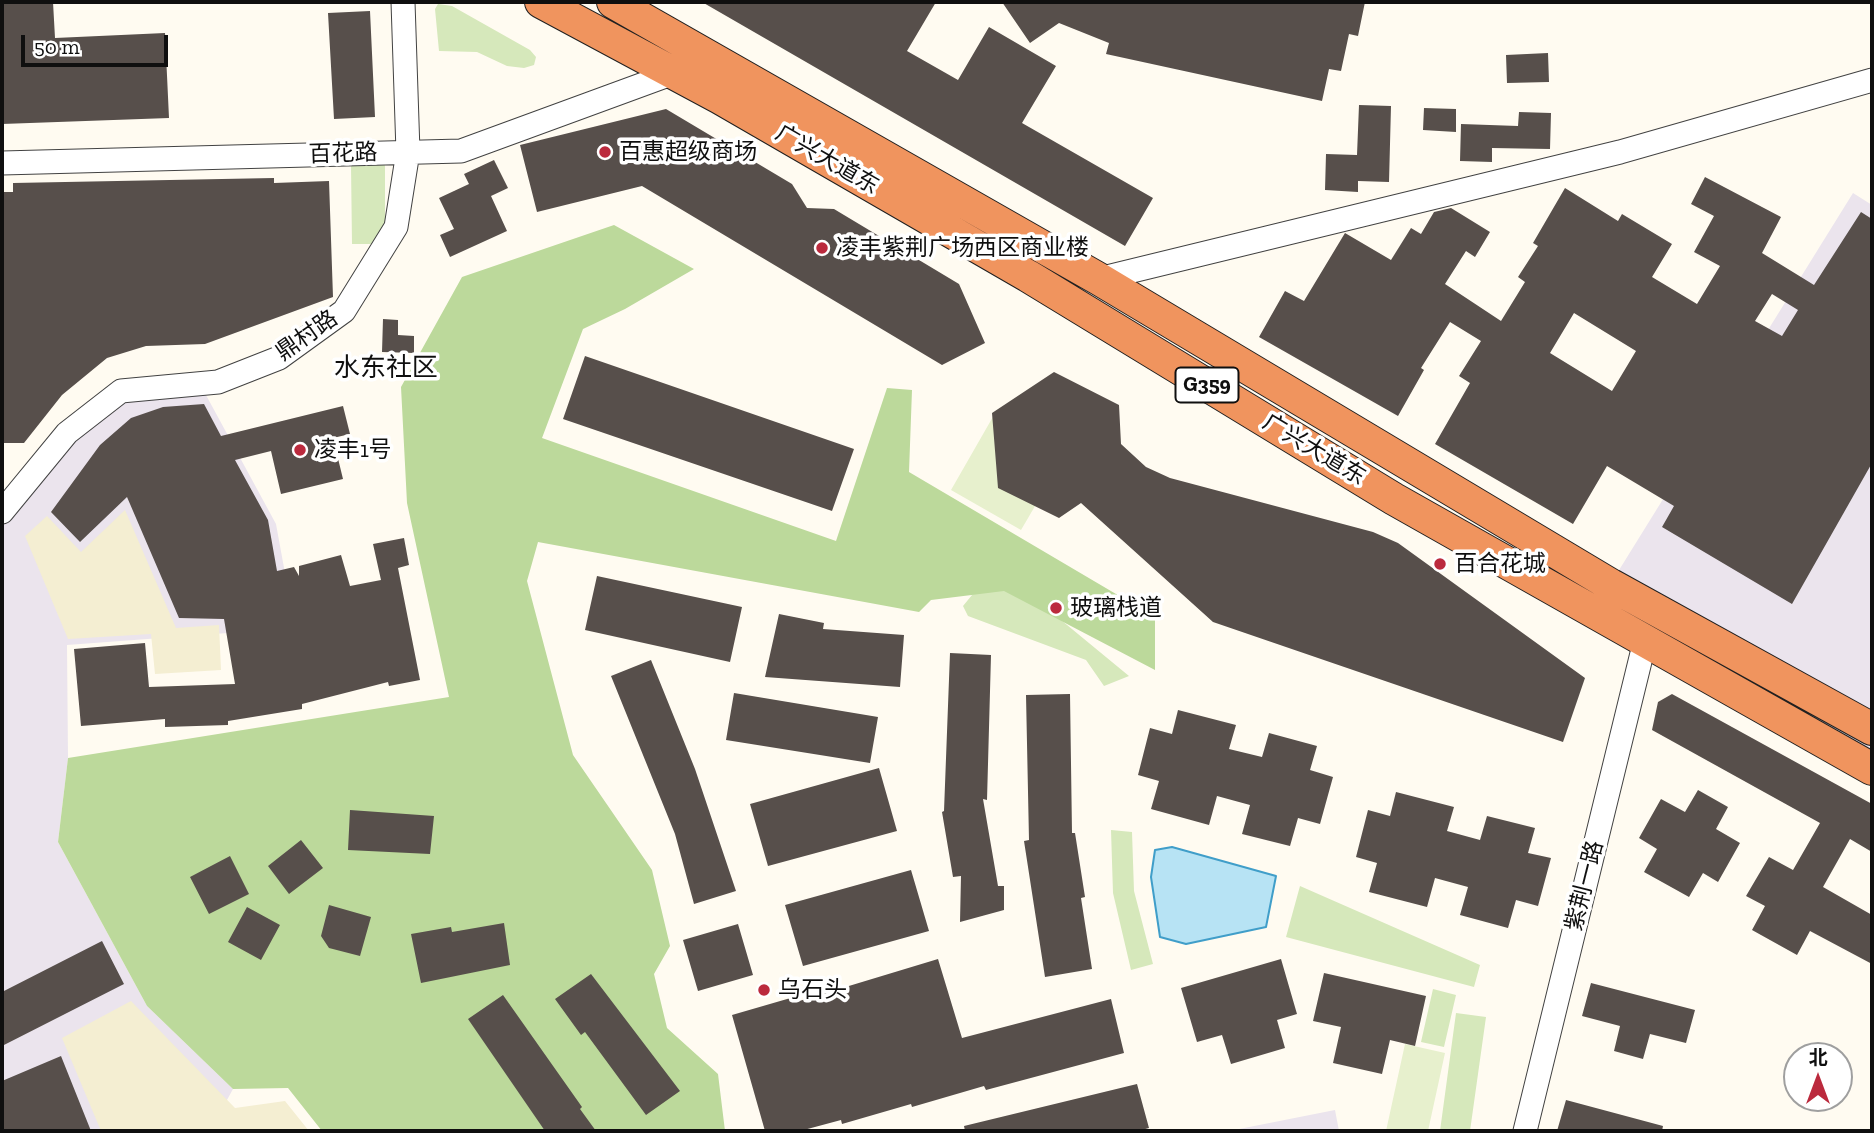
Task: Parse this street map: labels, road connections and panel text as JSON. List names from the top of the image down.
{
  "streets": {
    "highway": ["广兴大道东", "G359"],
    "street": ["百花路", "鼎村路", "紫荆一路"]
  },
  "crossings": [
    ["百花路", "广兴大道东"],
    ["百花路", "鼎村路"],
    ["广兴大道东", "紫荆一路"]
  ],
  "districts": ["水东社区"],
  "places": [
    "百惠超级商场",
    "凌丰紫荆广场西区商业楼",
    "凌丰1号",
    "百合花城",
    "玻璃栈道",
    "乌石头"
  ],
  "scale_bar": "50 m",
  "north": "top"
}
